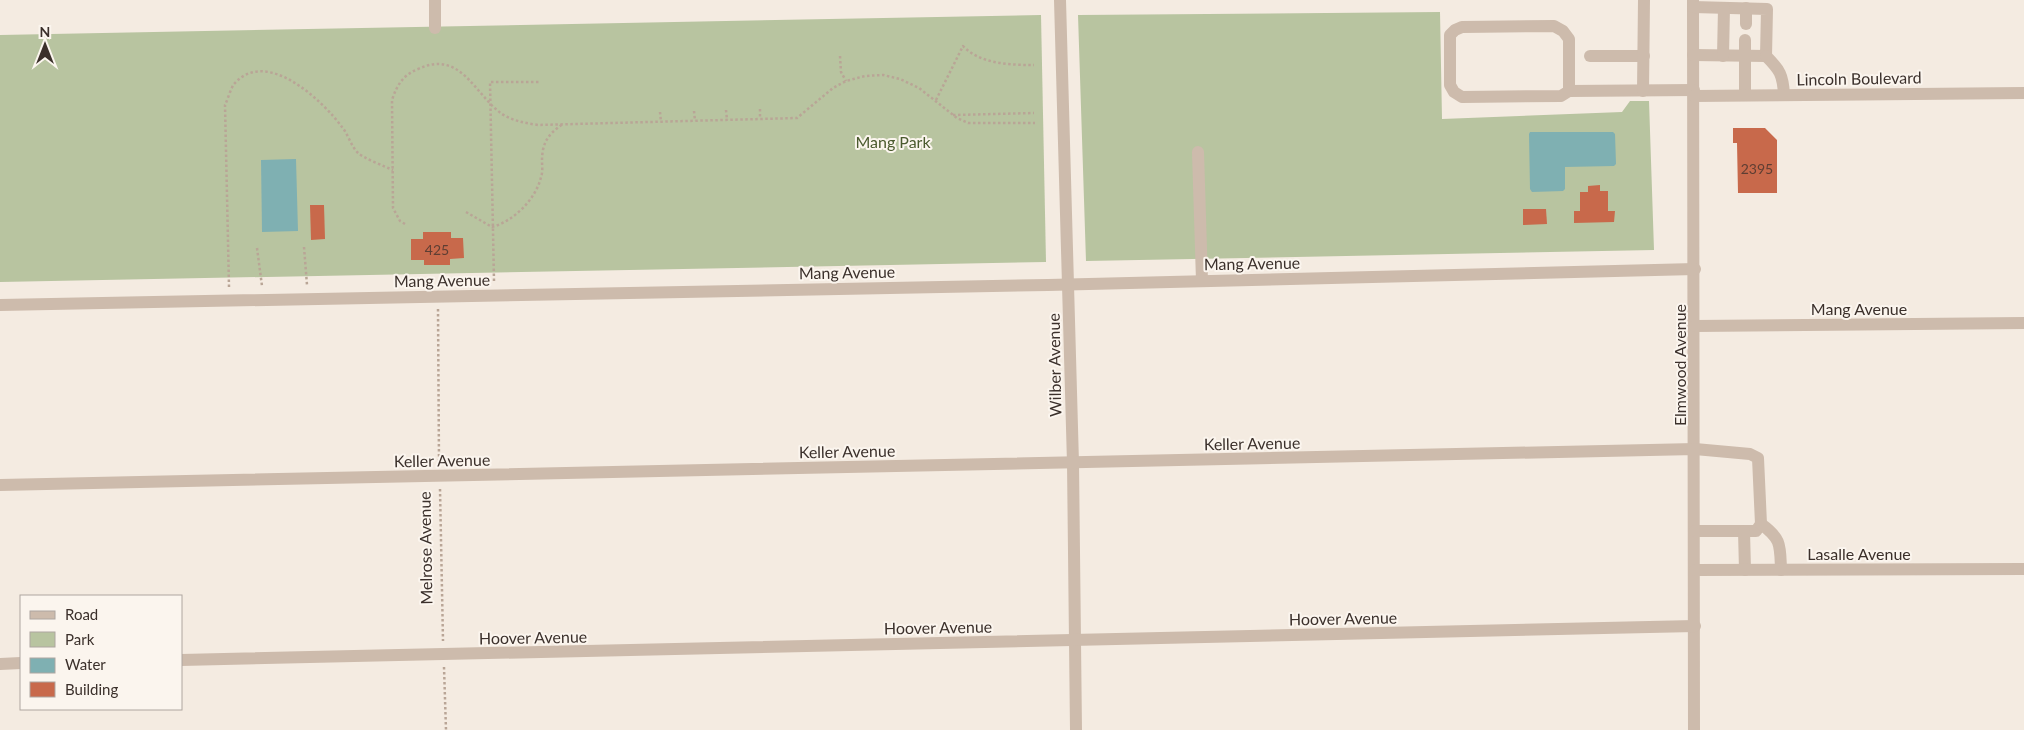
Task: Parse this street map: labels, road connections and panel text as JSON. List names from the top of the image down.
{
  "streets": {
    "street": [
      "Lincoln Boulevard",
      "Mang Avenue",
      "Wilber Avenue",
      "Elmwood Avenue",
      "Keller Avenue",
      "Lasalle Avenue",
      "Hoover Avenue"
    ],
    "path": ["Melrose Avenue"]
  },
  "crossings": [
    ["Lincoln Boulevard", "Elmwood Avenue"],
    ["Mang Avenue", "Wilber Avenue"],
    ["Mang Avenue", "Elmwood Avenue"],
    ["Wilber Avenue", "Keller Avenue"],
    ["Wilber Avenue", "Hoover Avenue"],
    ["Elmwood Avenue", "Keller Avenue"],
    ["Elmwood Avenue", "Lasalle Avenue"],
    ["Elmwood Avenue", "Hoover Avenue"],
    ["Keller Avenue", "Melrose Avenue"],
    ["Melrose Avenue", "Hoover Avenue"]
  ],
  "parks": ["Mang Park"],
  "house_numbers": ["2395", "425"],
  "legend": [
    "Road",
    "Park",
    "Water",
    "Building"
  ],
  "north": "top"
}
